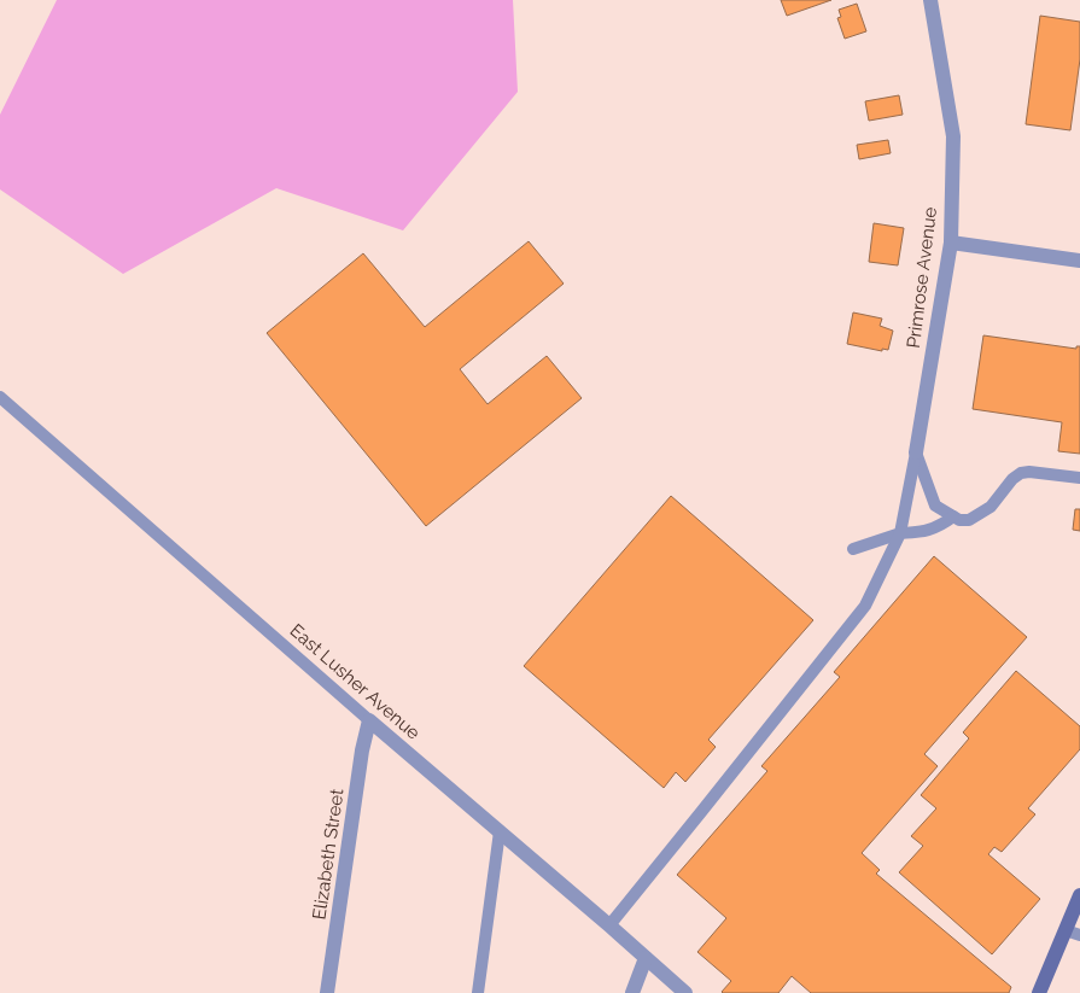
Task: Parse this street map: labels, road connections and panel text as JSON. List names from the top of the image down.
{
  "streets": {
    "street": ["Primrose Avenue", "East Lusher Avenue", "Elizabeth Street"]
  },
  "crossings": [
    ["East Lusher Avenue", "Elizabeth Street"]
  ]
}
